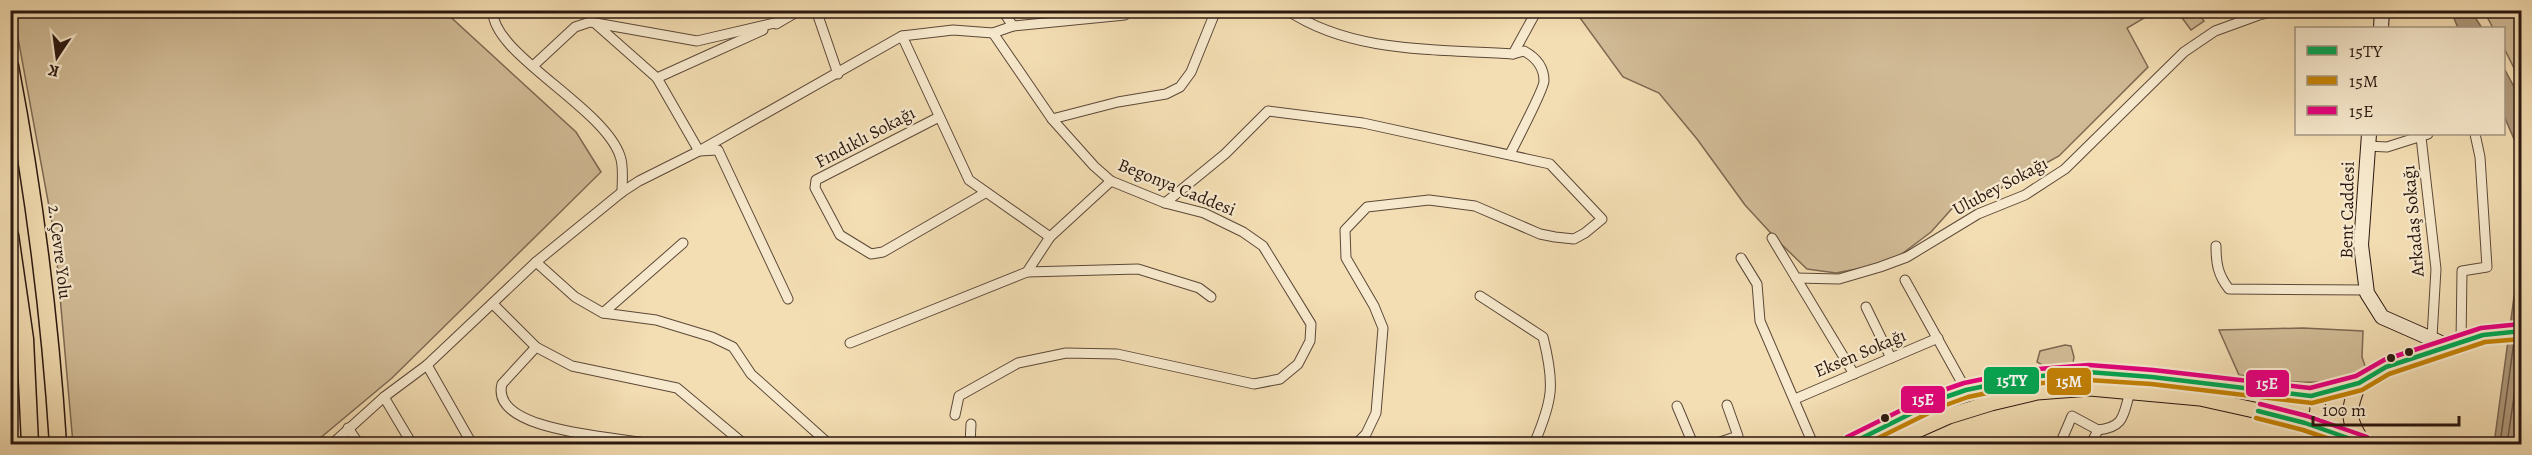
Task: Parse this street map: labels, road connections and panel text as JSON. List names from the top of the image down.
{
  "streets": {
    "highway": ["2. Çevre Yolu"],
    "street": [
      "Fındıklı Sokağı",
      "Ulubey Sokağı",
      "Begonya Caddesi",
      "Bent Caddesi",
      "Arkadaş Sokağı",
      "Eksen Sokağı"
    ]
  },
  "crossings": [
    ["Bent Caddesi", "Arkadaş Sokağı"]
  ],
  "lines": ["transit line 15E", "transit line 15TY", "transit line 15M"],
  "legend": ["15TY", "15M", "15E"],
  "scale_bar": "100 m",
  "north": "bottom"
}
